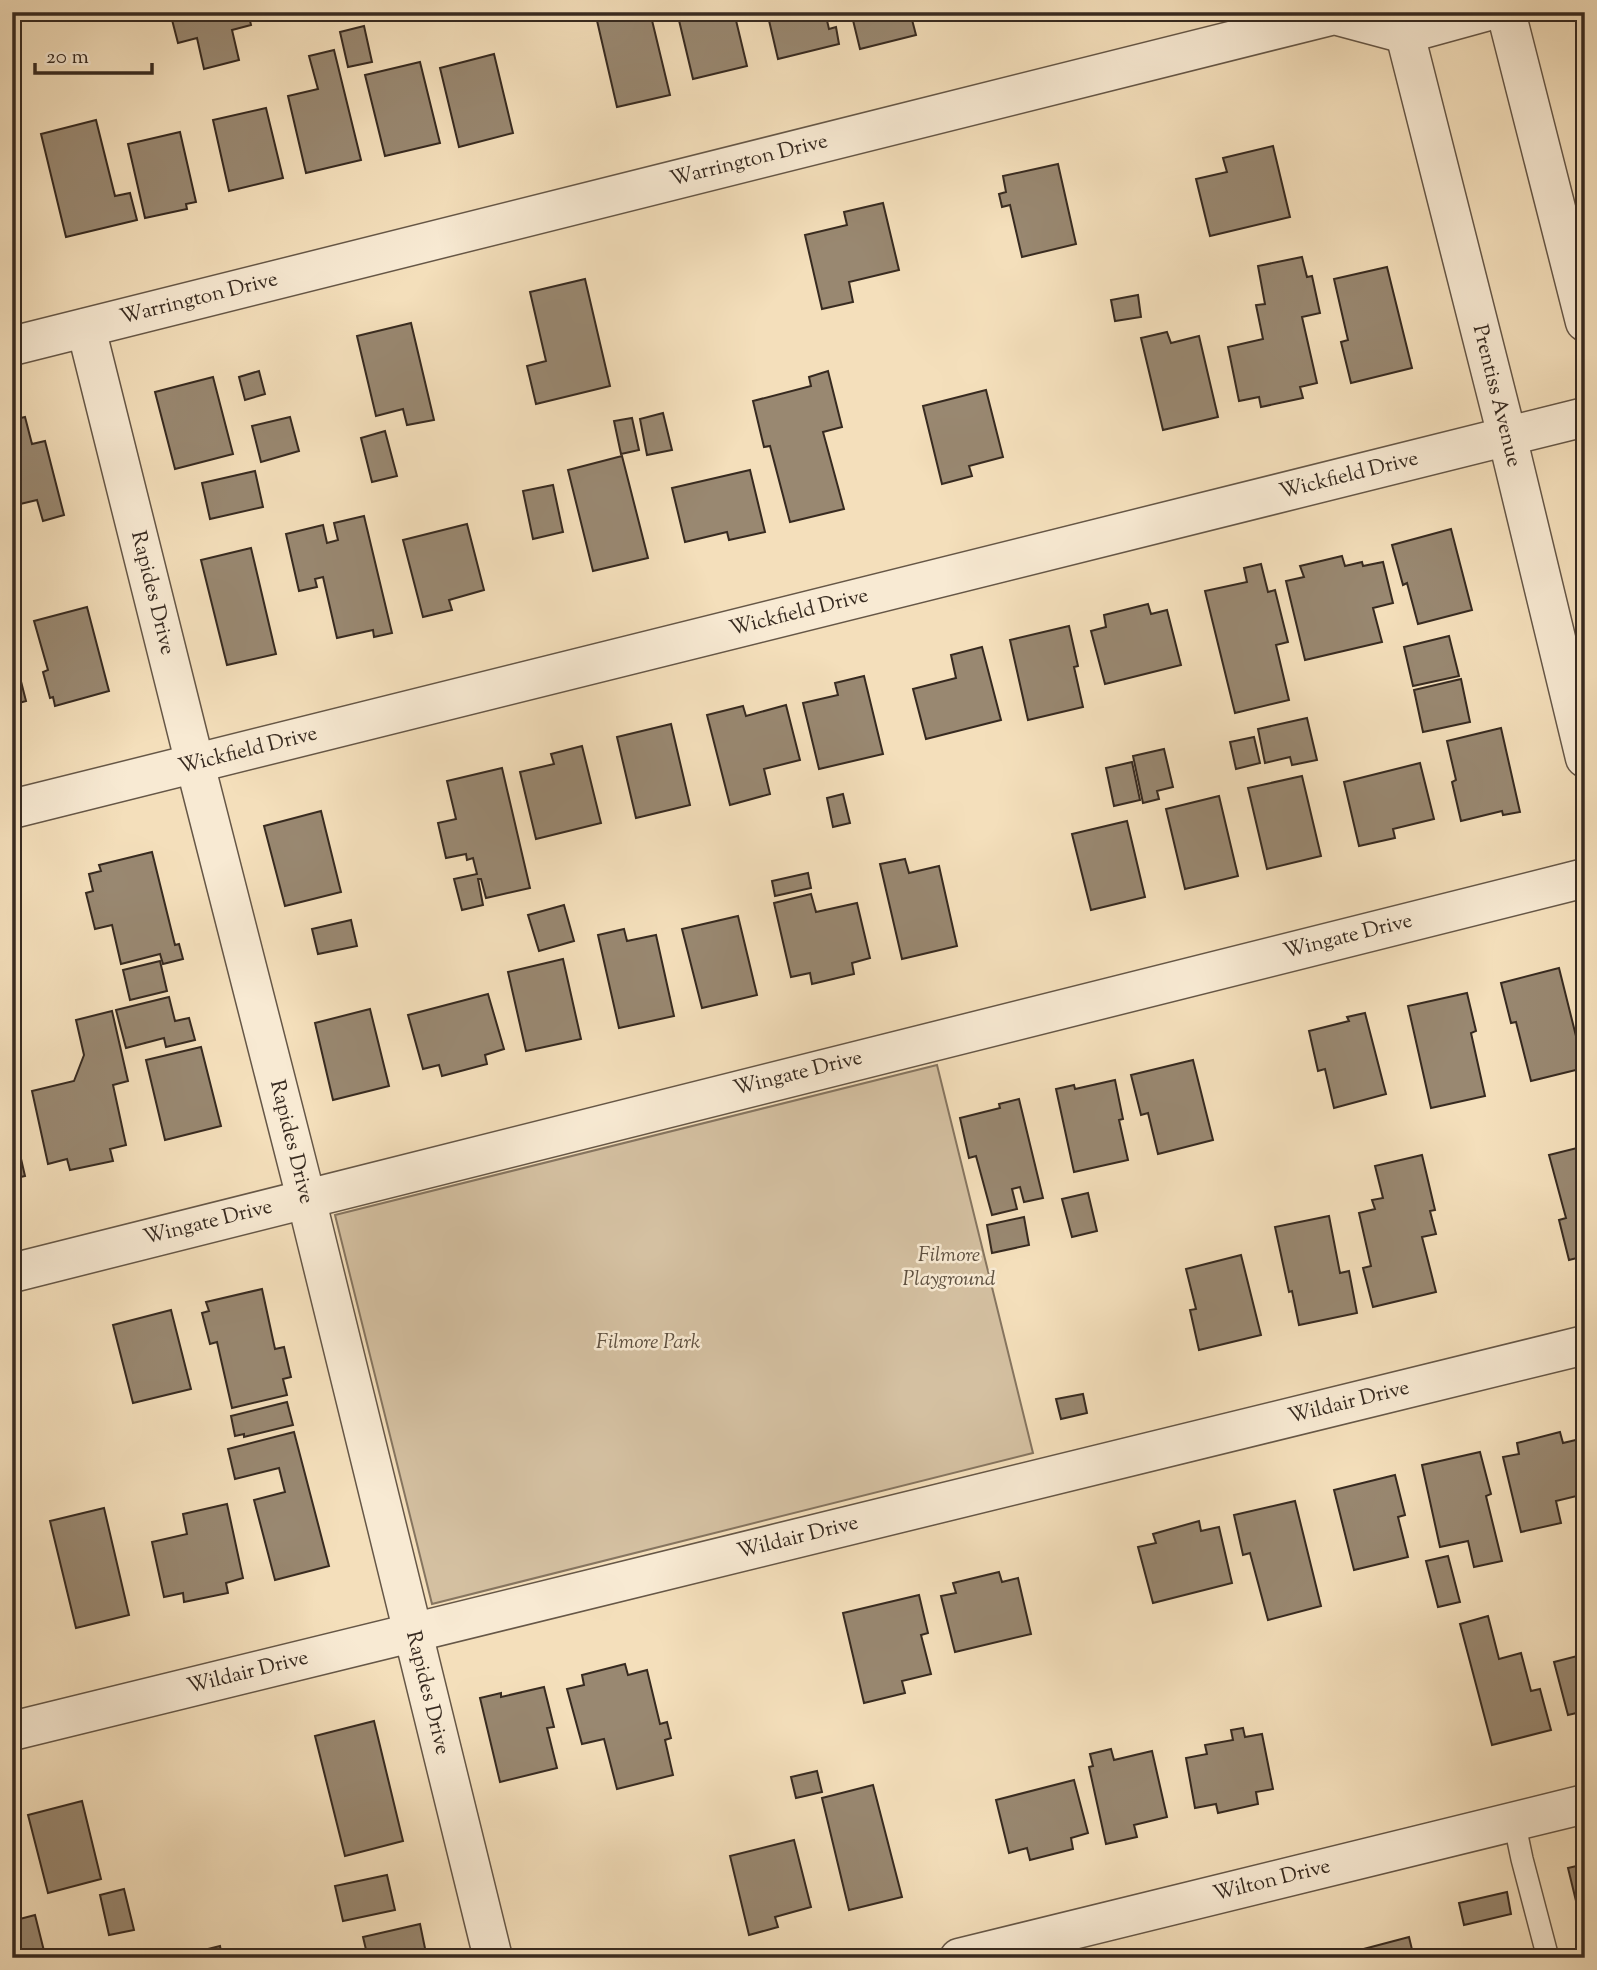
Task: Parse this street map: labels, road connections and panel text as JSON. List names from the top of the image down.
{
  "streets": {
    "street": [
      "Warrington Drive",
      "Prentiss Avenue",
      "Wickfield Drive",
      "Rapides Drive",
      "Wingate Drive",
      "Wildair Drive",
      "Wilton Drive"
    ]
  },
  "crossings": [
    ["Warrington Drive", "Prentiss Avenue"],
    ["Warrington Drive", "Rapides Drive"],
    ["Prentiss Avenue", "Wickfield Drive"],
    ["Wickfield Drive", "Rapides Drive"],
    ["Rapides Drive", "Wingate Drive"],
    ["Rapides Drive", "Wildair Drive"]
  ],
  "parks": ["Filmore Playground", "Filmore Park"],
  "scale_bar": "20 m"
}
